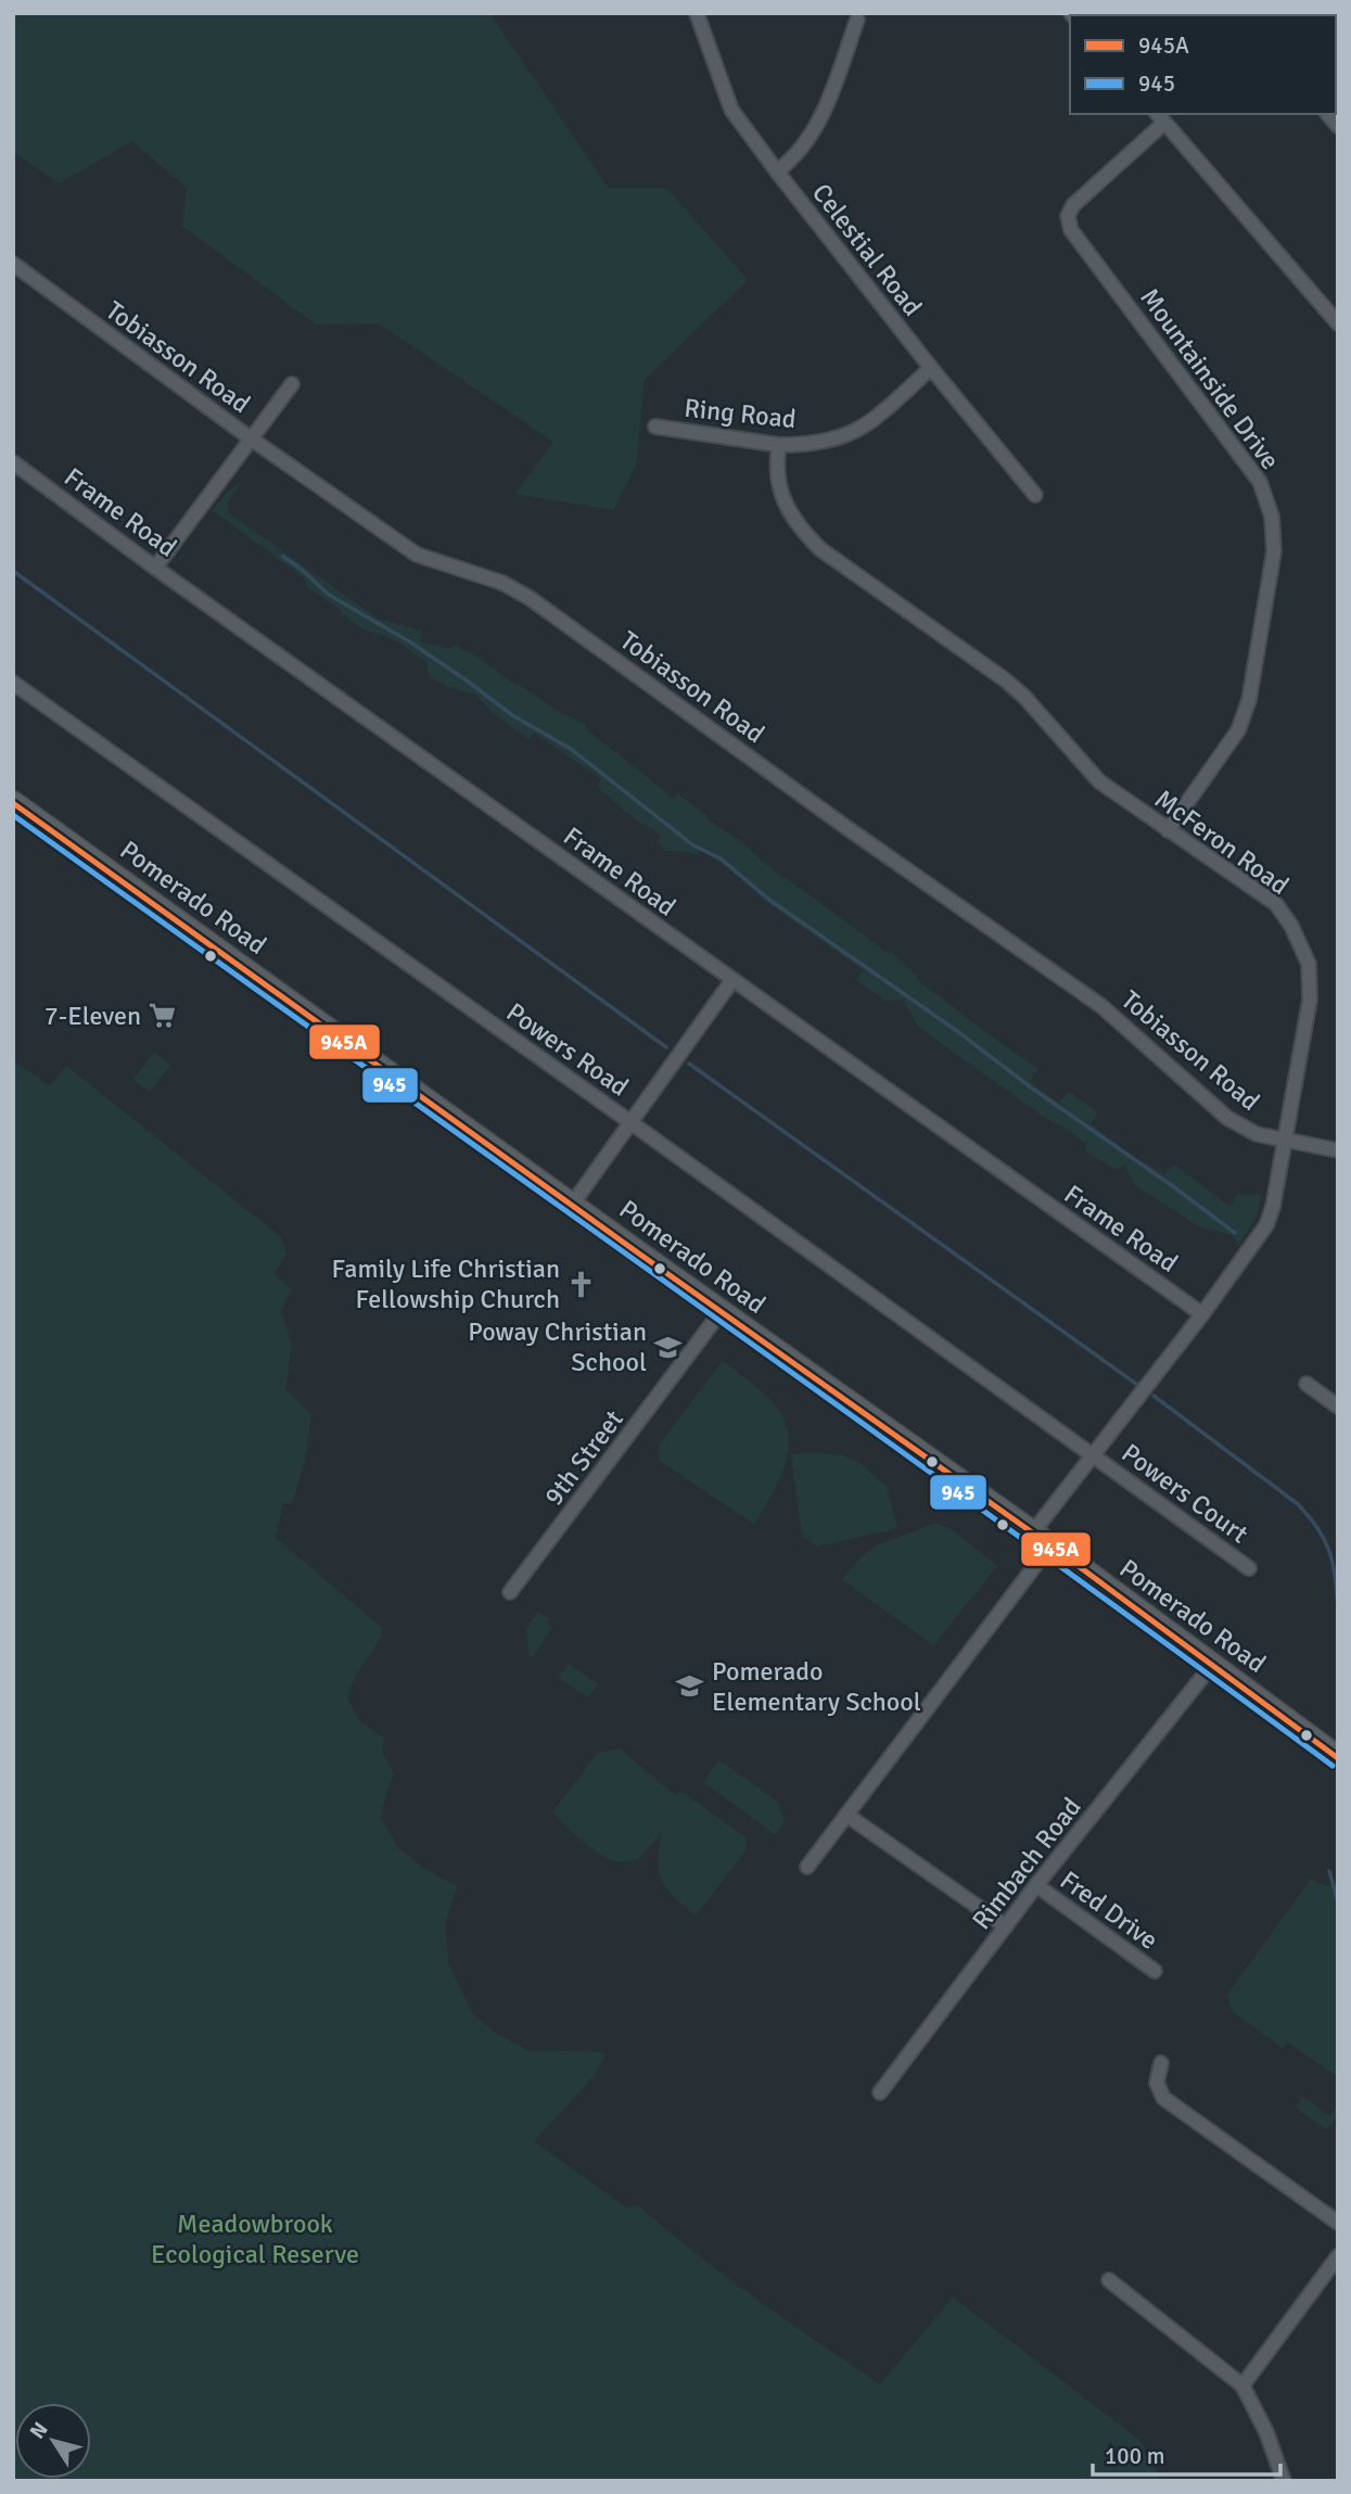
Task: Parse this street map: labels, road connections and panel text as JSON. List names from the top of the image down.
{
  "streets": {
    "main road": ["Pomerado Road"],
    "street": [
      "Celestial Road",
      "Tobiasson Road",
      "Mountainside Drive",
      "Ring Road",
      "Frame Road",
      "McFeron Road",
      "Powers Road",
      "9th Street",
      "Powers Court",
      "Rimbach Road",
      "Fred Drive"
    ]
  },
  "crossings": [
    ["Celestial Road", "Ring Road"],
    ["Tobiasson Road", "McFeron Road"],
    ["Mountainside Drive", "McFeron Road"],
    ["Ring Road", "McFeron Road"],
    ["Frame Road", "McFeron Road"],
    ["McFeron Road", "Pomerado Road"],
    ["McFeron Road", "Powers Road"],
    ["McFeron Road", "Powers Court"],
    ["Pomerado Road", "9th Street"],
    ["Pomerado Road", "Rimbach Road"],
    ["Powers Road", "Powers Court"],
    ["Rimbach Road", "Fred Drive"]
  ],
  "parks": ["Meadowbrook Ecological Reserve"],
  "places": {
    "supermarket": ["7-Eleven"],
    "church": ["Family Life Christian Fellowship Church"],
    "school or university": ["Poway Christian School", "Pomerado Elementary School"]
  },
  "lines": ["transit line 945A", "transit line 945"],
  "legend": ["945A", "945"],
  "scale_bar": "100 m",
  "north": "top left"
}
